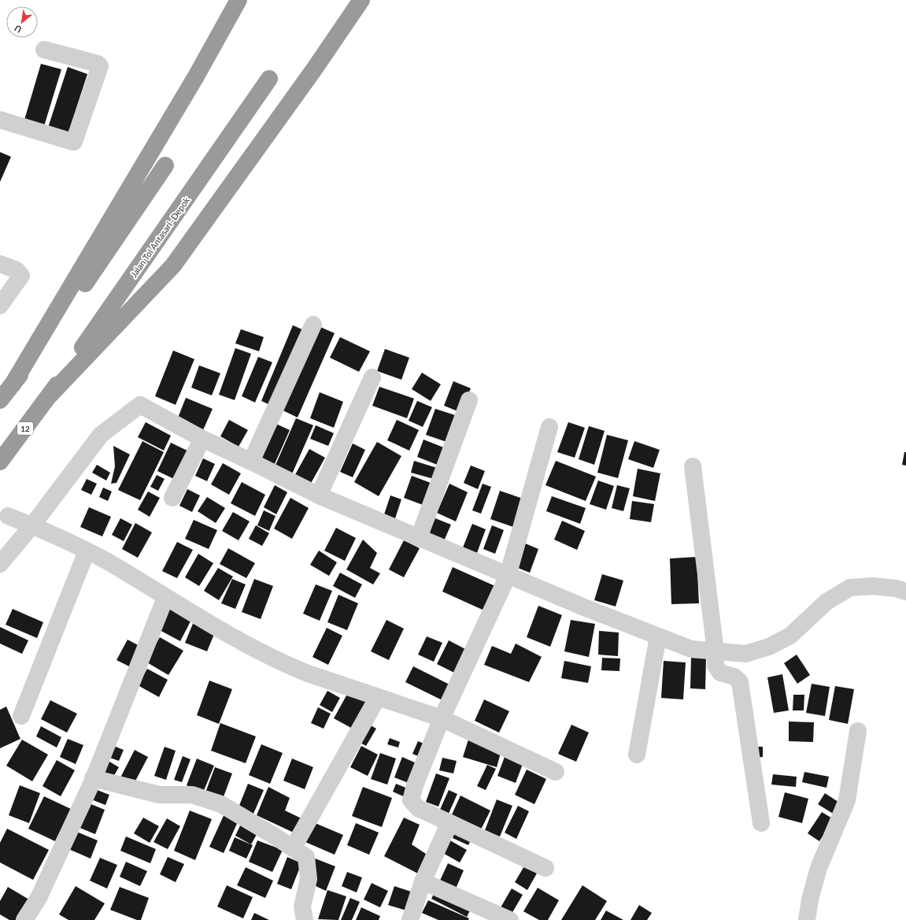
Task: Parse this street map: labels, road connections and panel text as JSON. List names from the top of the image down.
{
  "streets": {
    "highway": ["Jalan Tol Antasari–Depok", "12"]
  },
  "crossings": [
    ["Jalan Tol Antasari–Depok", "12"]
  ],
  "north": "bottom left"
}
